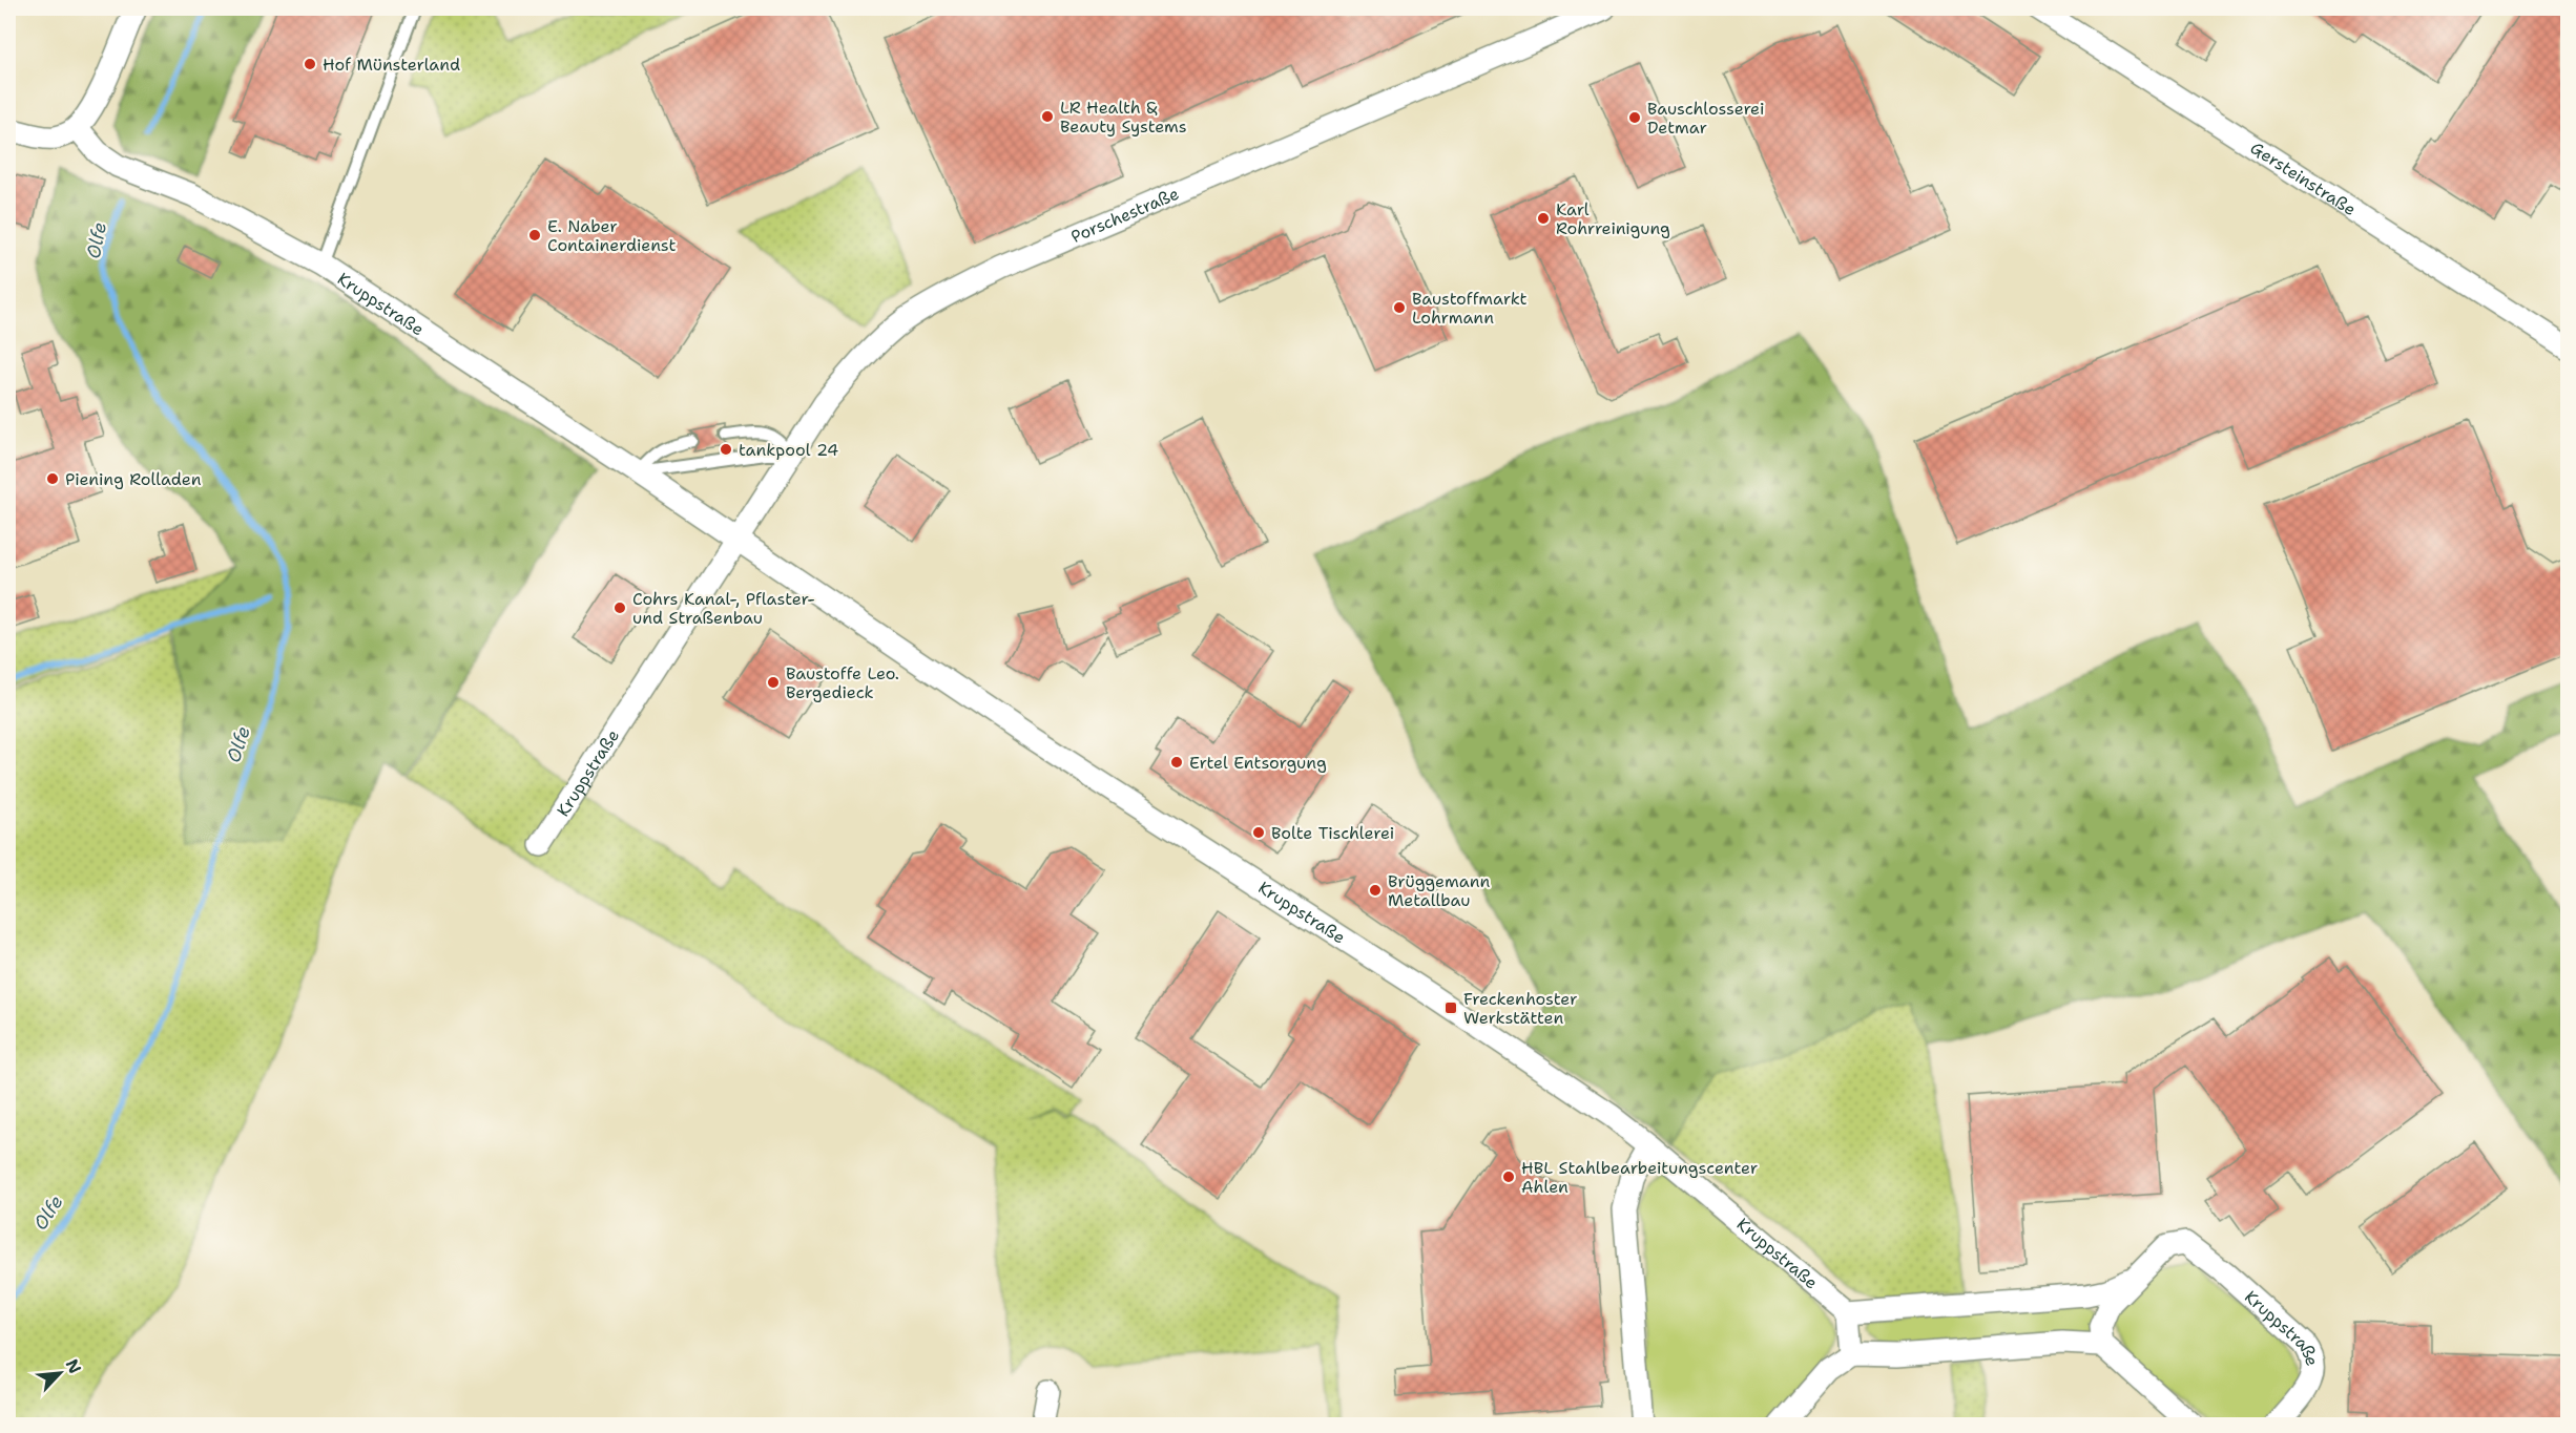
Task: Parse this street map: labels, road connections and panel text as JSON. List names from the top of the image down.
{
  "streets": {
    "street": ["Gersteinstraße", "Porschestraße", "Kruppstraße"]
  },
  "crossings": [
    ["Porschestraße", "Kruppstraße"]
  ],
  "water": ["Olfe"],
  "places": {
    "other": [
      "Hof Münsterland",
      "LR Health & Beauty Systems",
      "Bauschlosserei Detmar",
      "Karl Rohrreinigung",
      "E. Naber Containerdienst",
      "Baustoffmarkt Lohrmann",
      "tankpool 24",
      "Piening Rolladen",
      "Cohrs Kanal-, Pflaster- und Straßenbau",
      "Baustoffe Leo. Bergedieck",
      "Ertel Entsorgung",
      "Bolte Tischlerei",
      "Brüggemann Metallbau",
      "HBL Stahlbearbeitungscenter Ahlen"
    ],
    "transit": ["Freckenhoster Werkstätten"]
  },
  "north": "top right"
}
